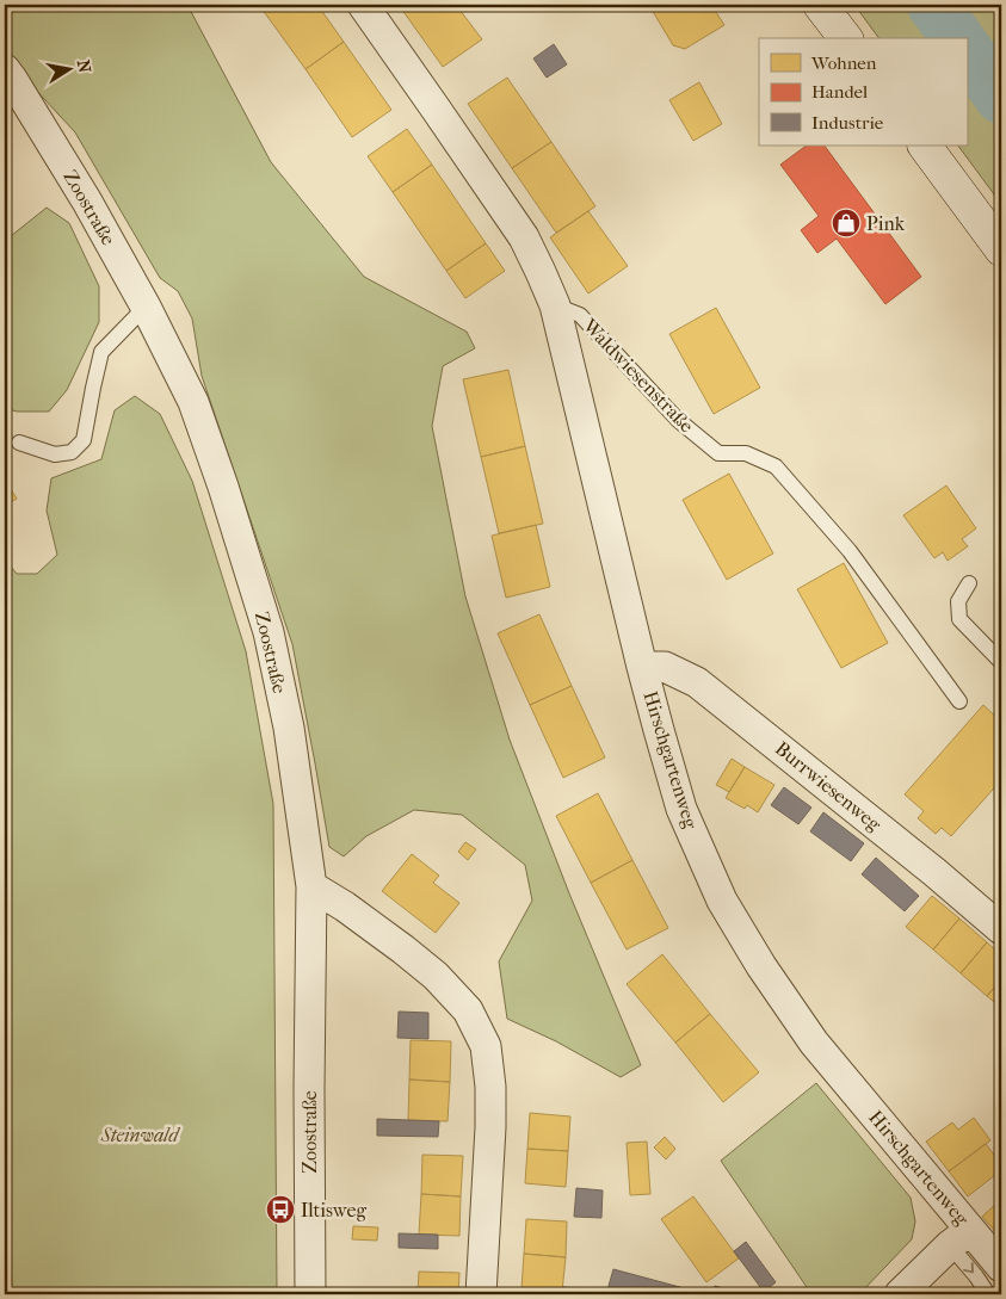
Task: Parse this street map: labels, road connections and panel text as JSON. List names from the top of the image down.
{
  "streets": {
    "street": ["Zoostraße", "Hirschgartenweg", "Burrwiesenweg"],
    "lane": ["Waldwiesenstraße"]
  },
  "crossings": [
    ["Waldwiesenstraße", "Hirschgartenweg"],
    ["Hirschgartenweg", "Burrwiesenweg"]
  ],
  "parks": ["Steinwald"],
  "places": {
    "shop": ["Pink"],
    "bus stop": ["Iltisweg"]
  },
  "legend": ["Wohnen", "Handel", "Industrie"],
  "north": "right"
}
